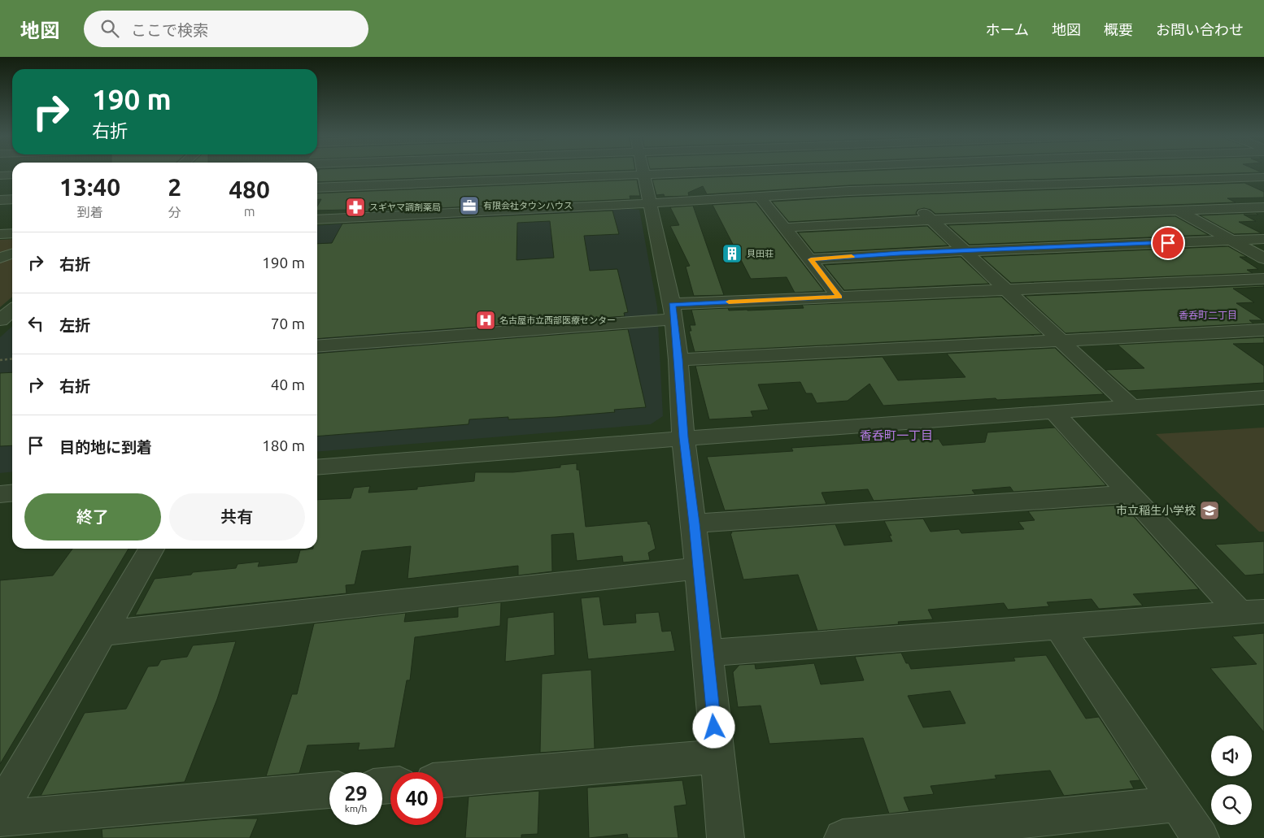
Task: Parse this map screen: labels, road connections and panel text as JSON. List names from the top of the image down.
{
  "districts": ["香呑町二丁目", "香呑町一丁目"],
  "places": {
    "office": ["有限会社タウンハウス"],
    "pharmacy": ["スギヤマ調剤薬局"],
    "building": ["貝田荘"],
    "hospital": ["名古屋市立西部医療センター"],
    "school or university": ["市立稲生小学校"]
  },
  "page": {
    "header": "地図",
    "search": "ここで検索",
    "nav": [
      "ホーム",
      "地図",
      "概要",
      "お問い合わせ"
    ],
    "turn": ["190 m", "右折"],
    "eta": [
      "13:40",
      "到着",
      "2",
      "分",
      "480",
      "m"
    ],
    "list": [
      {
        "name": "右折",
        "value": "190 m"
      },
      {
        "name": "左折",
        "value": "70 m"
      },
      {
        "name": "右折",
        "value": "40 m"
      },
      {
        "name": "目的地に到着",
        "value": "180 m"
      }
    ],
    "buttons": ["終了", "共有"],
    "speed": "29 km/h",
    "limit": "40"
  }
}
